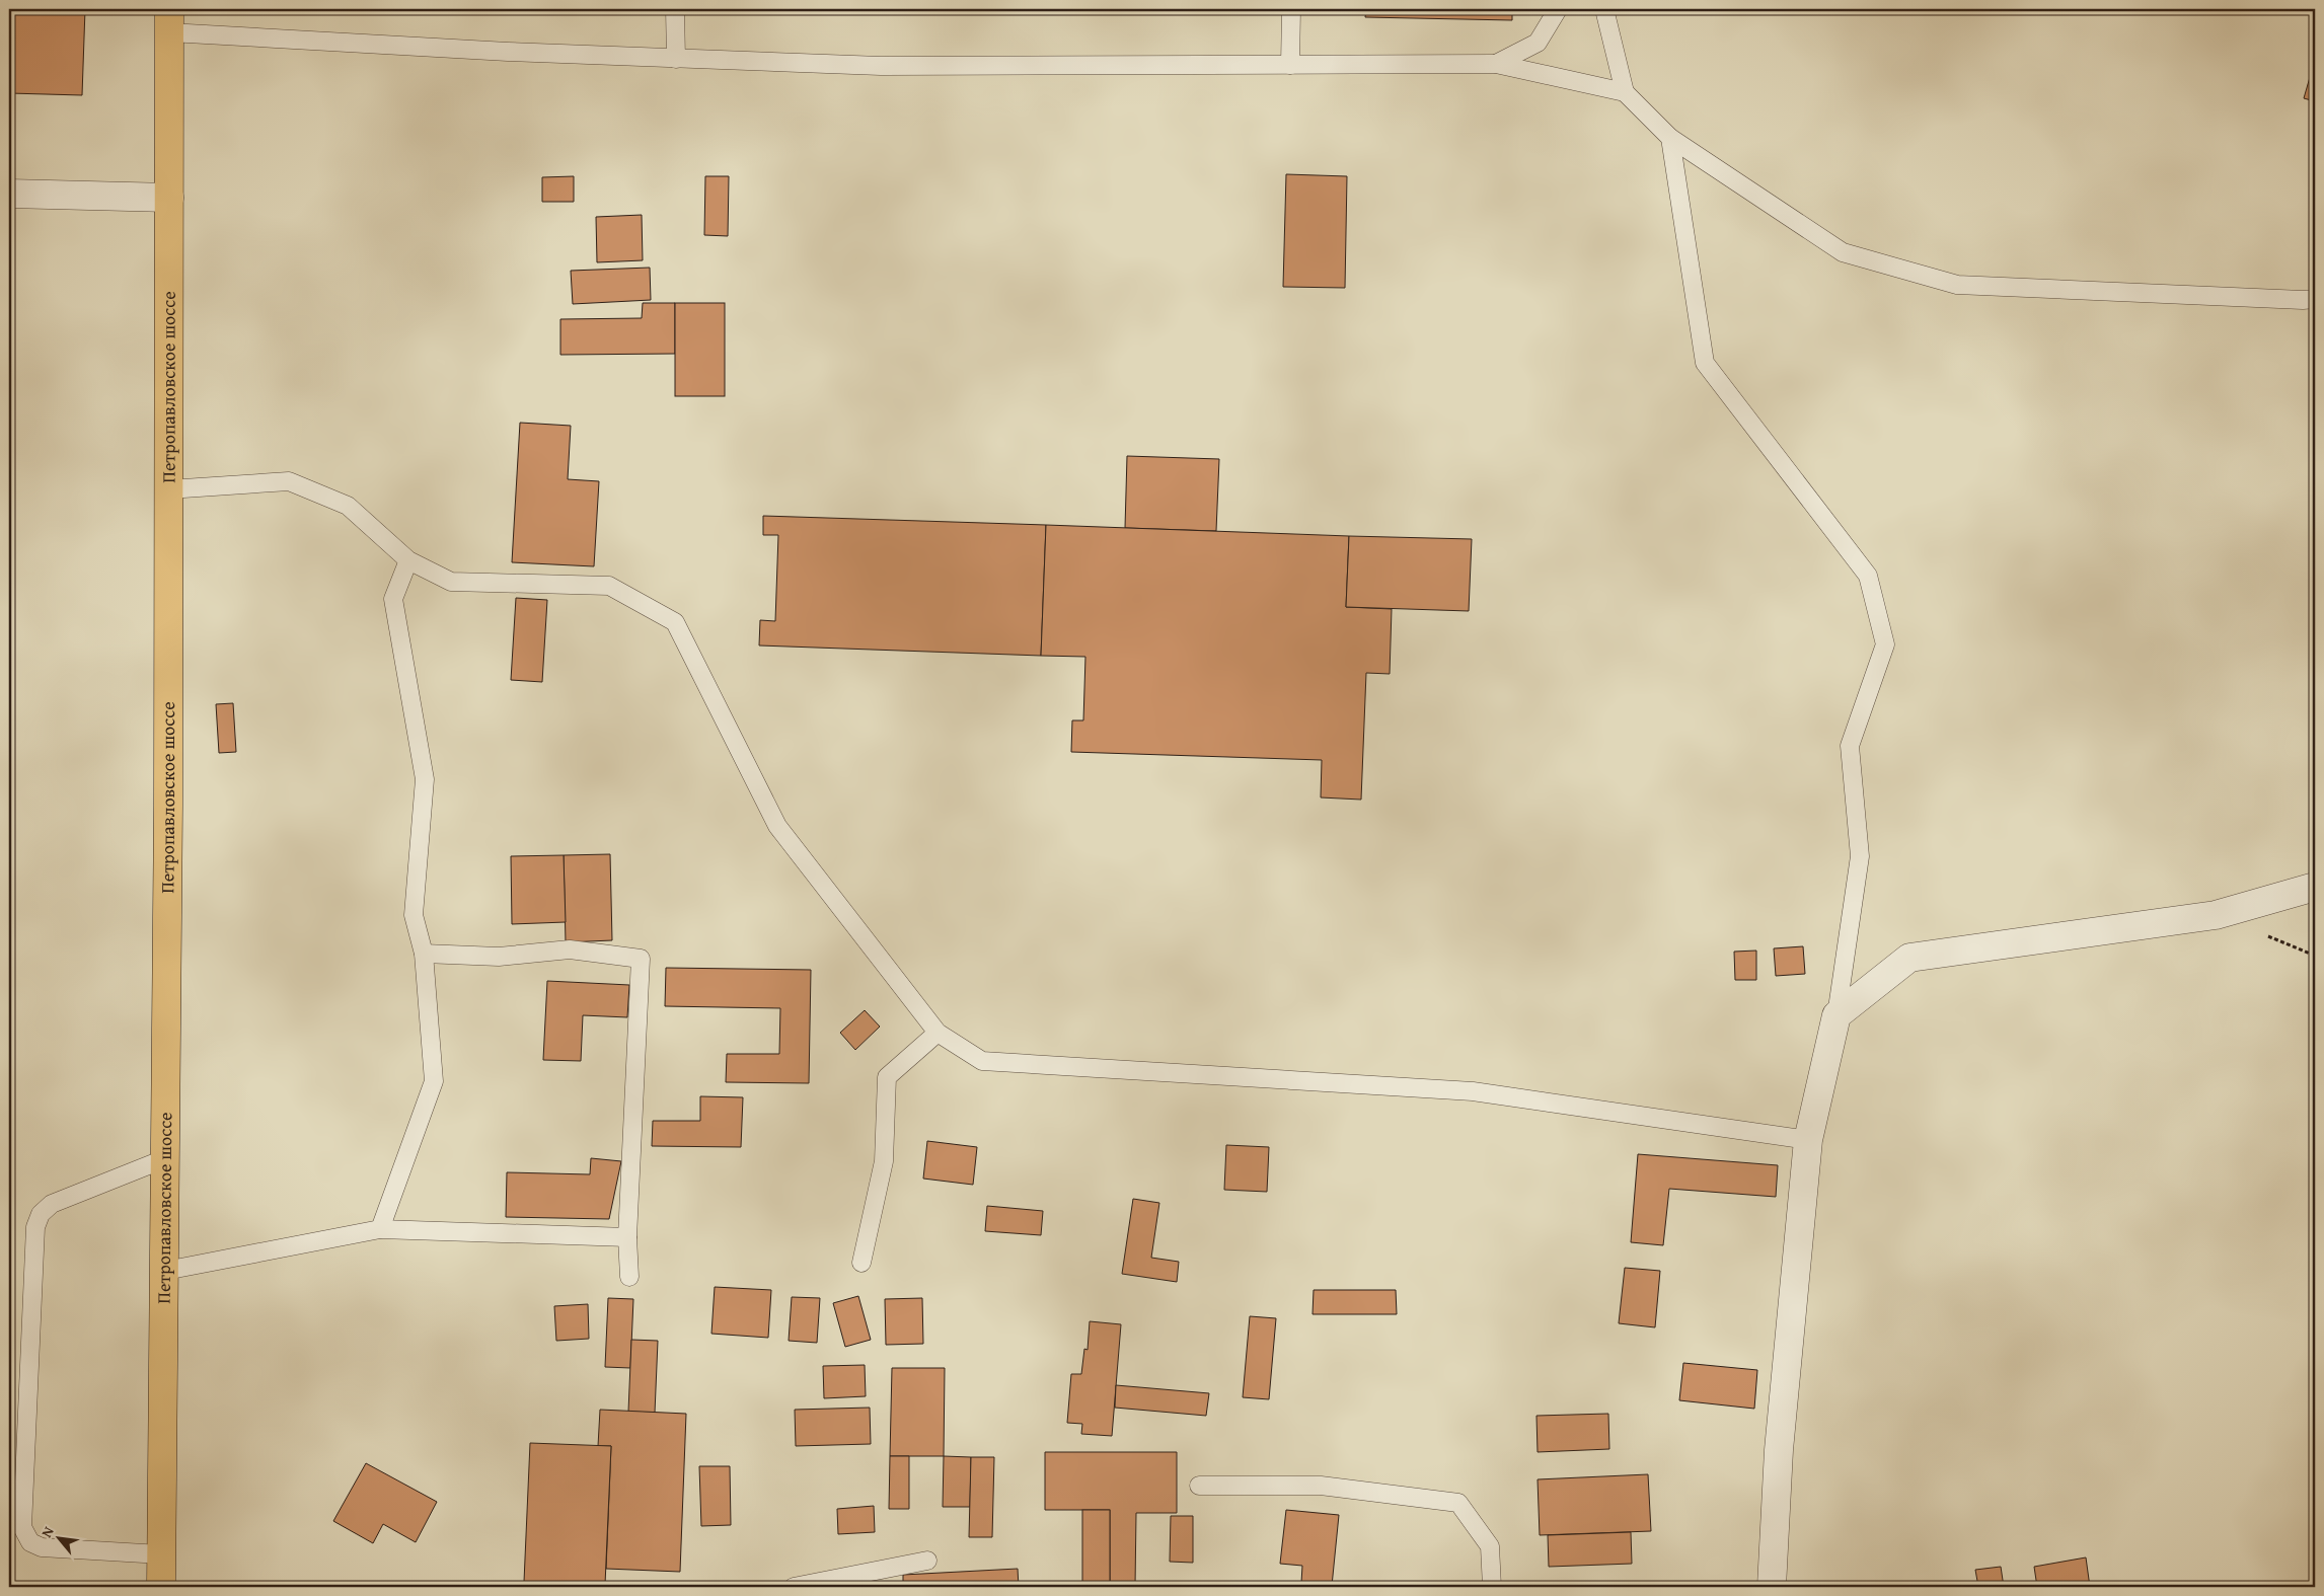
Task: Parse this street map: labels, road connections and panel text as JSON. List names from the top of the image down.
{
  "streets": {
    "main road": ["Петропавловское шоссе"]
  },
  "north": "top left"
}
